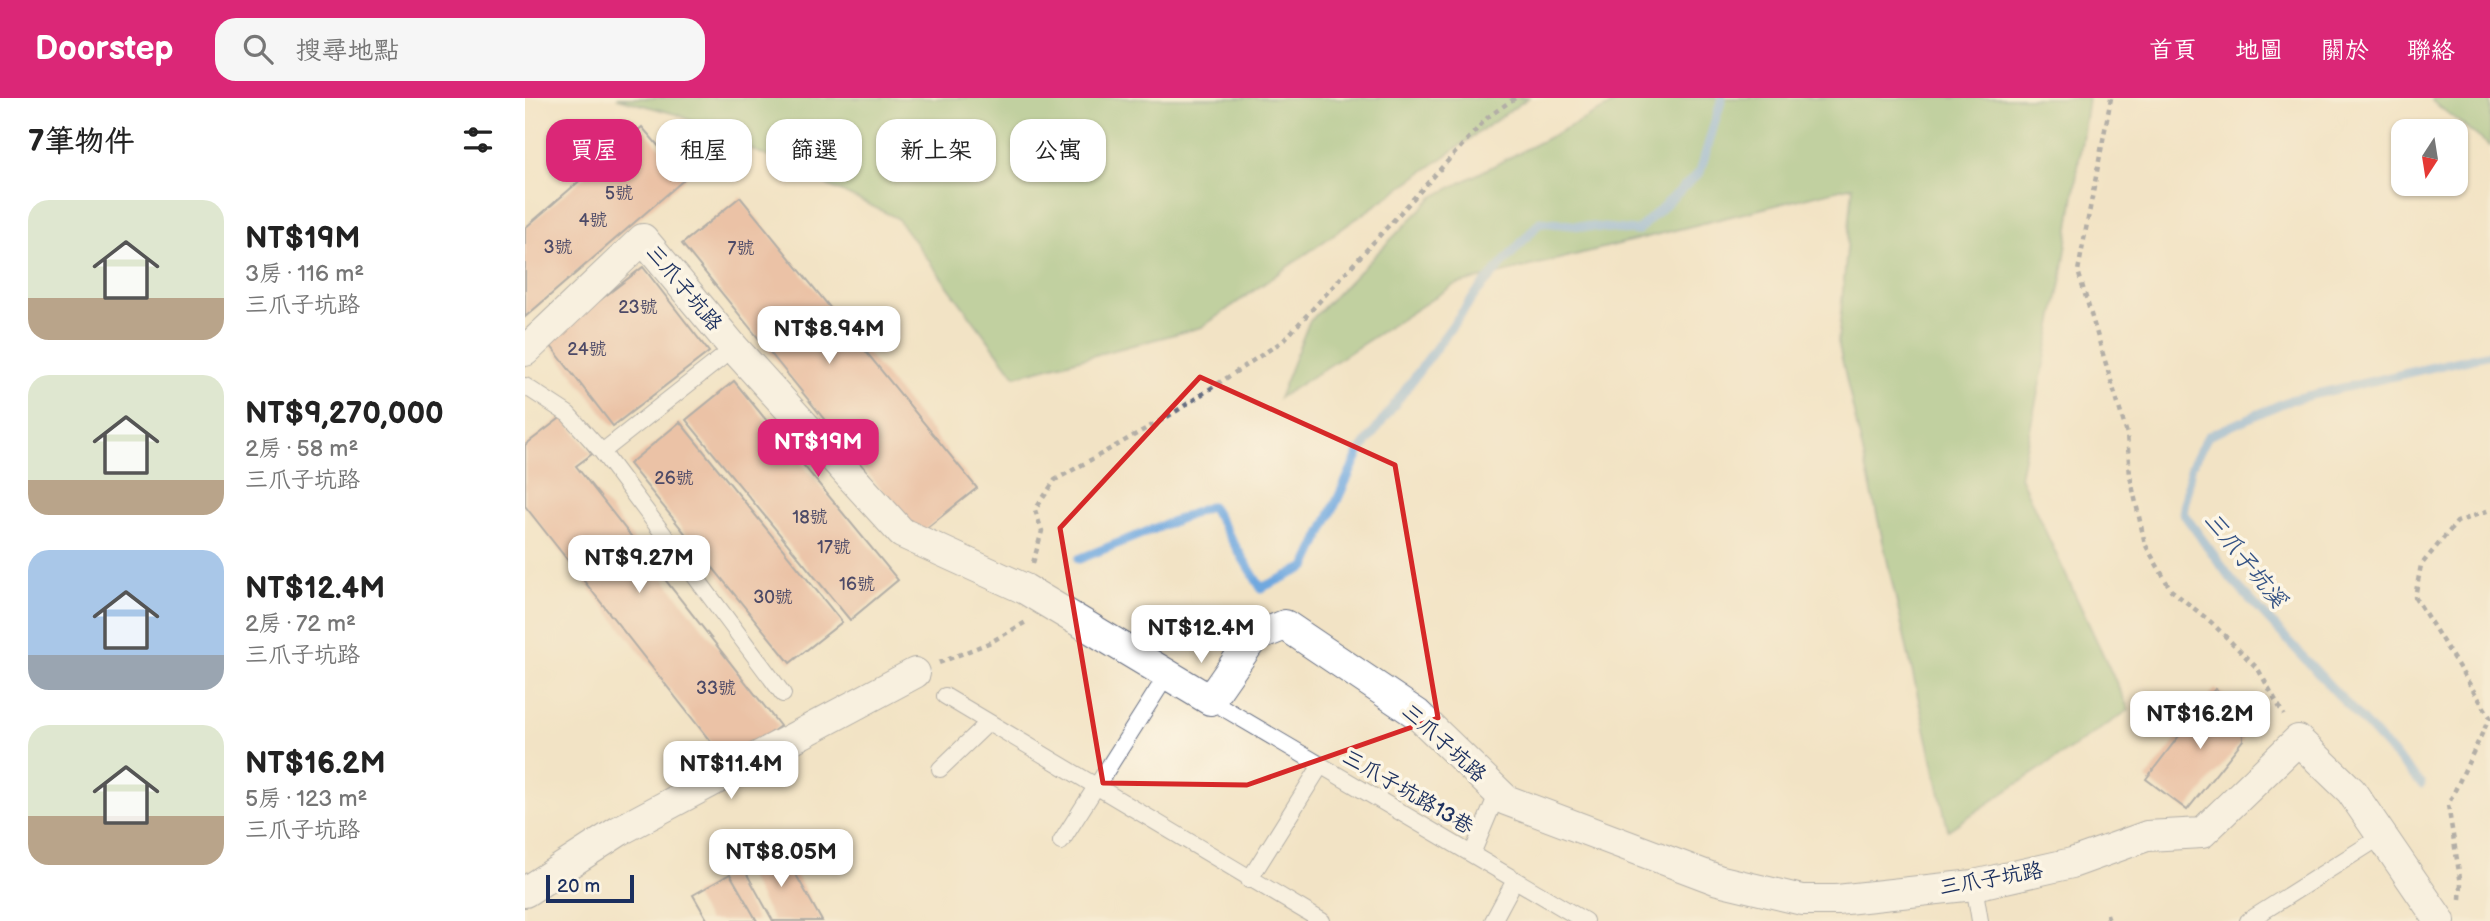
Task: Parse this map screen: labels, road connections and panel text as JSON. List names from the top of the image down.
{
  "streets": {
    "street": ["三爪子坑路"],
    "lane": ["三爪子坑路13巷"]
  },
  "crossings": [
    ["三爪子坑路", "三爪子坑路13巷"]
  ],
  "water": ["三爪子坑溪"],
  "house_numbers": [
    "5號",
    "4號",
    "3號",
    "7號",
    "23號",
    "24號",
    "26號",
    "18號",
    "17號",
    "16號",
    "30號",
    "33號"
  ],
  "scale_bar": "20 m",
  "north": "bottom",
  "page": {
    "header": "Doorstep",
    "search": "搜尋地點",
    "nav": [
      "首頁",
      "地圖",
      "關於",
      "聯絡"
    ],
    "heading": "7筆物件",
    "chip": [
      "買屋",
      "租屋",
      "篩選",
      "新上架",
      "公寓"
    ],
    "list": [
      {
        "name": "NT$19M",
        "note": "3房 · 116 m² · 三爪子坑路"
      },
      {
        "name": "NT$9,270,000",
        "note": "2房 · 58 m² · 三爪子坑路"
      },
      {
        "name": "NT$12.4M",
        "note": "2房 · 72 m² · 三爪子坑路"
      },
      {
        "name": "NT$16.2M",
        "note": "5房 · 123 m² · 三爪子坑路"
      }
    ],
    "price": [
      "NT$8.94M",
      "NT$19M",
      "NT$9.27M",
      "NT$12.4M",
      "NT$16.2M",
      "NT$11.4M",
      "NT$8.05M"
    ],
    "scale": "20 m"
  }
}
